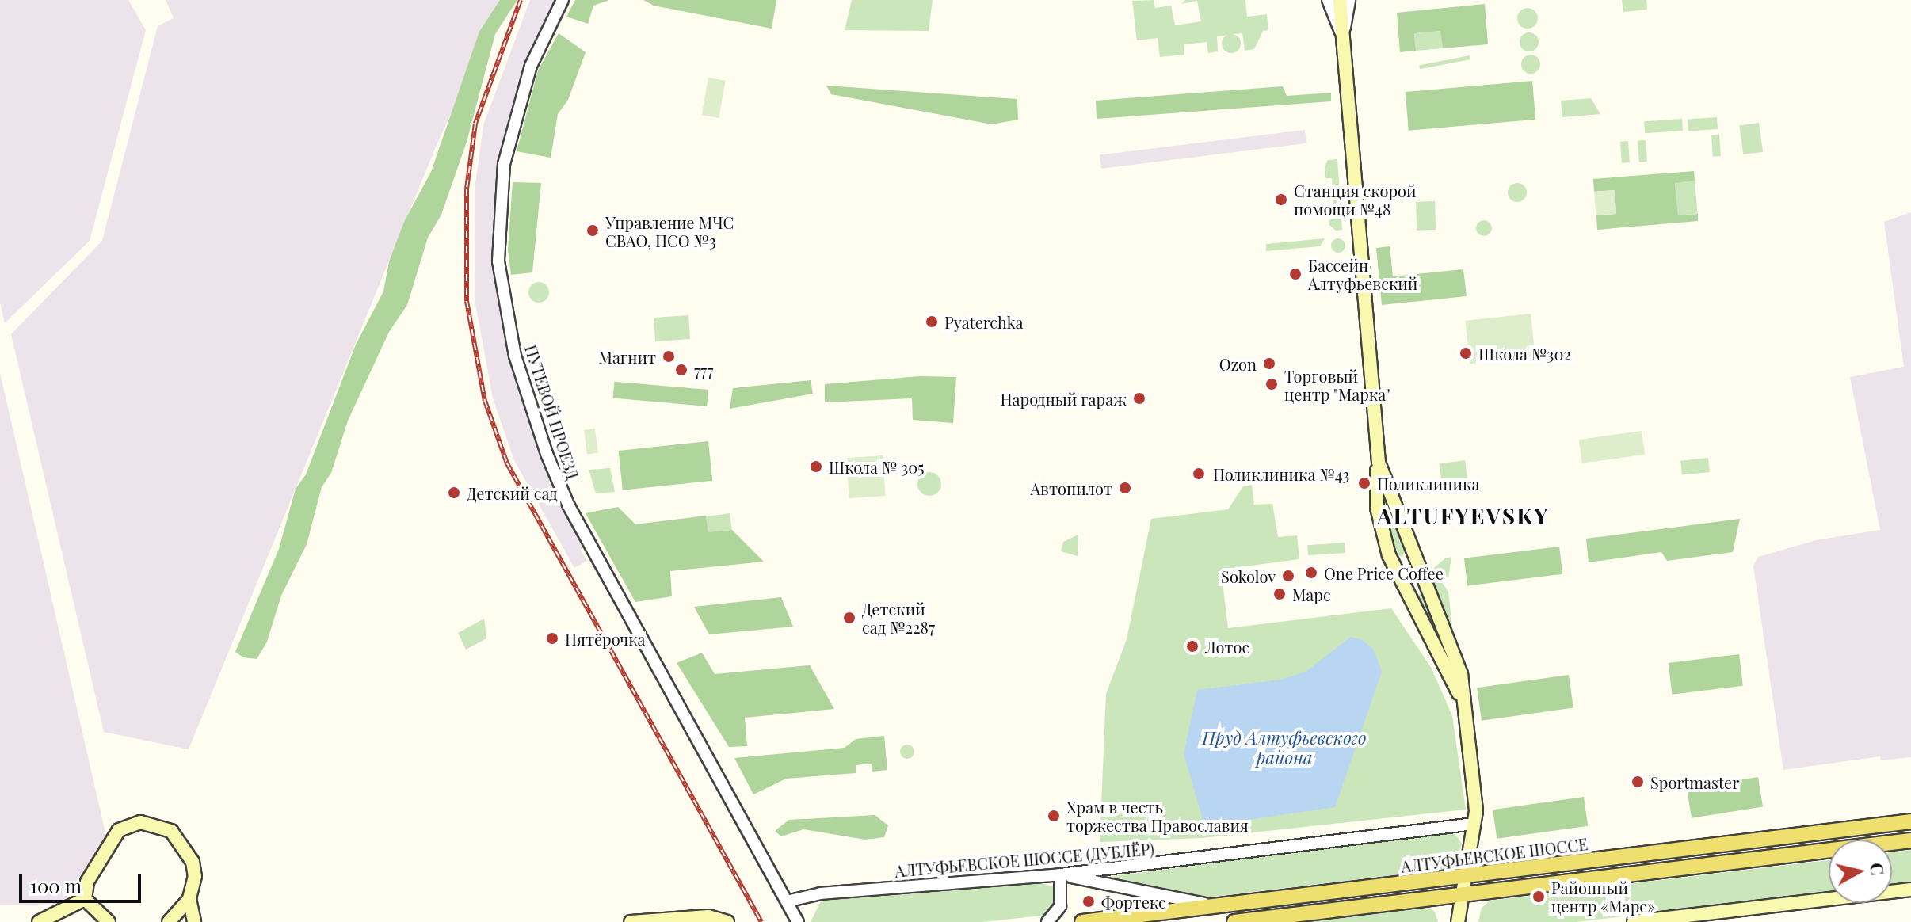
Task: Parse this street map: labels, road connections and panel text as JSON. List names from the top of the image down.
{
  "streets": {
    "main road": ["АЛТУФЬЕВСКОЕ ШОССЕ"],
    "street": ["ПУТЕВОЙ ПРОЕЗД", "АЛТУФЬЕВСКОЕ ШОССЕ (ДУБЛЁР)"]
  },
  "crossings": [
    ["ПУТЕВОЙ ПРОЕЗД", "АЛТУФЬЕВСКОЕ ШОССЕ (ДУБЛЁР)"]
  ],
  "districts": ["ALTUFYEVSKY"],
  "water": ["Пруд Алтуфьевского района"],
  "places": [
    "Станция скорой помощи №48",
    "Управление МЧС СВАО, ПСО №3",
    "Бассейн Алтуфьевский",
    "Pyaterchka",
    "Школа №302",
    "Магнит",
    "Ozon",
    "777",
    "Торговый центр \"Марка\"",
    "Народный гараж",
    "Школа № 305",
    "Поликлиника №43",
    "Поликлиника",
    "Автопилот",
    "Детский сад",
    "One Price Coffee",
    "Sokolov",
    "Марс",
    "Детский сад №2287",
    "Пятёрочка",
    "Лотос",
    "Sportmaster",
    "Храм в честь торжества Православия",
    "Районный центр «Марс»",
    "Фортекс"
  ],
  "scale_bar": "100 m",
  "north": "right"
}
